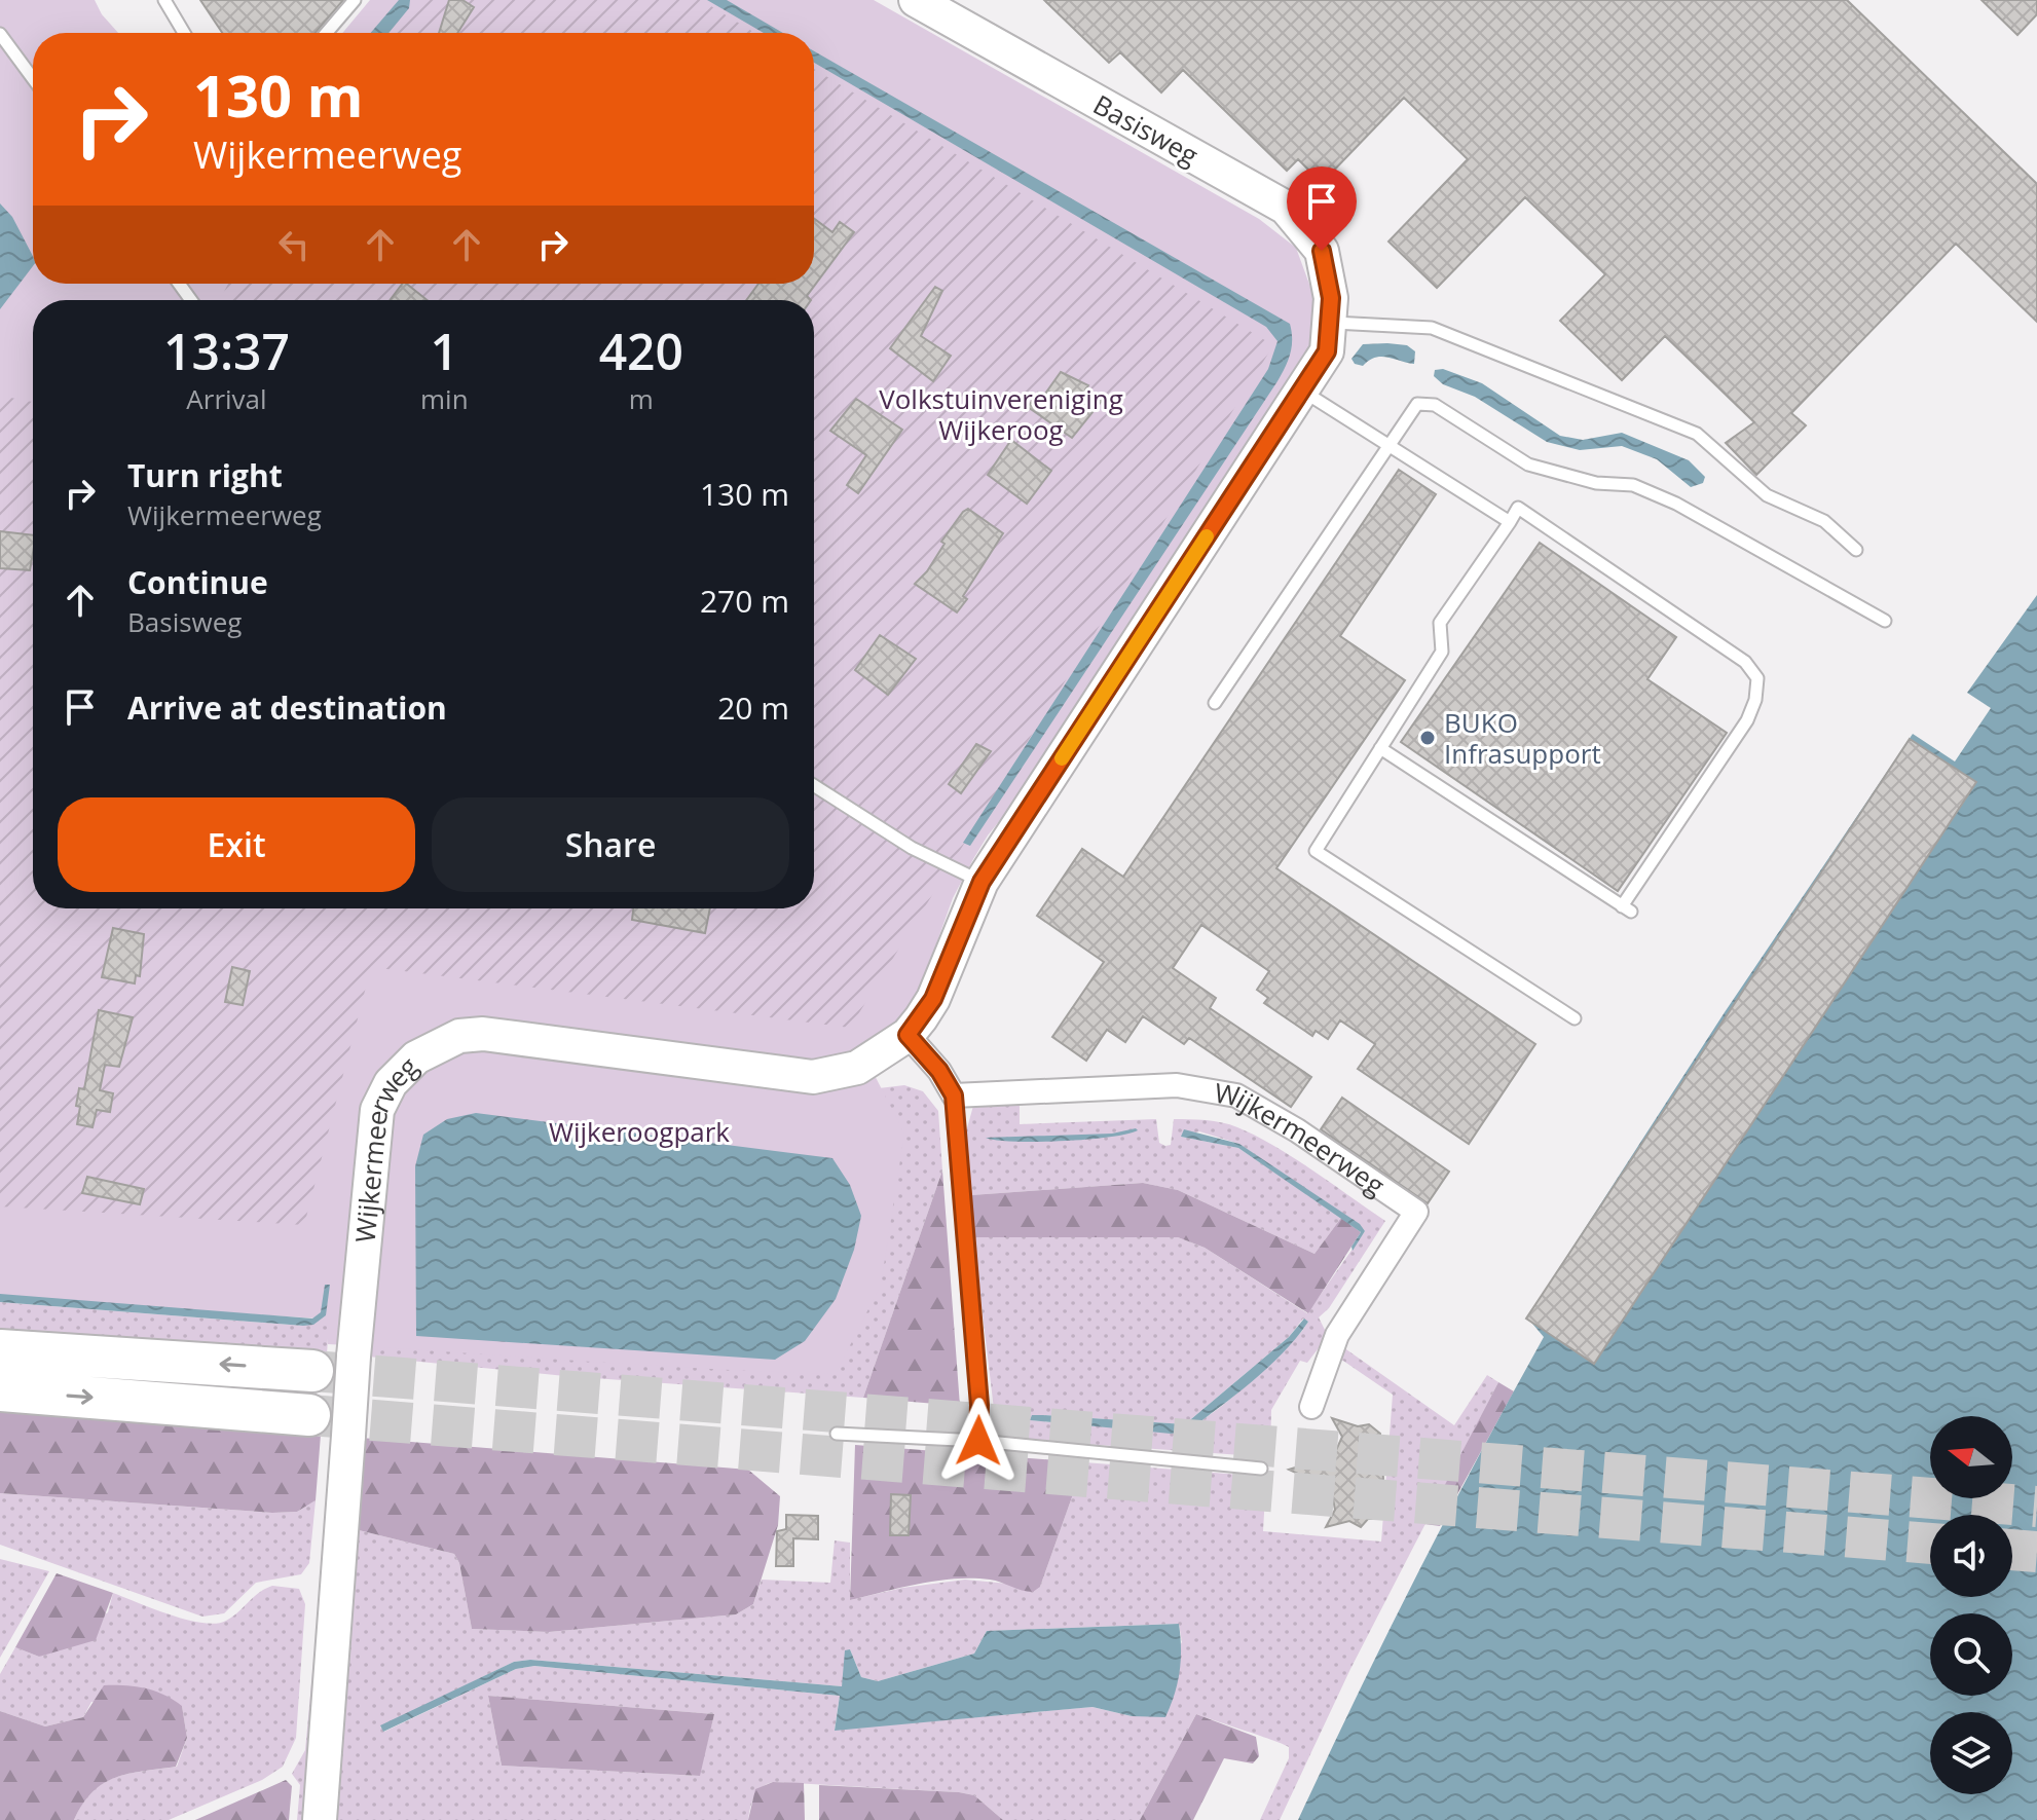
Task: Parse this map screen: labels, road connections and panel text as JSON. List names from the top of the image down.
{
  "streets": {
    "street": ["Basisweg", "Wijkermeerweg"]
  },
  "crossings": [
    ["Basisweg", "Wijkermeerweg"]
  ],
  "parks": ["Volkstuinvereniging Wijkeroog", "Wijkeroogpark"],
  "places": ["BUKO Infrasupport"],
  "north": "left",
  "page": {
    "turn": ["130 m", "Wijkermeerweg"],
    "eta": [
      "13:37",
      "Arrival",
      "1",
      "min",
      "420",
      "m"
    ],
    "list": [
      {
        "name": "Turn right",
        "note": "Wijkermeerweg",
        "value": "130 m"
      },
      {
        "name": "Continue",
        "note": "Basisweg",
        "value": "270 m"
      },
      {
        "name": "Arrive at destination",
        "value": "20 m"
      }
    ],
    "buttons": ["Exit", "Share"]
  }
}
